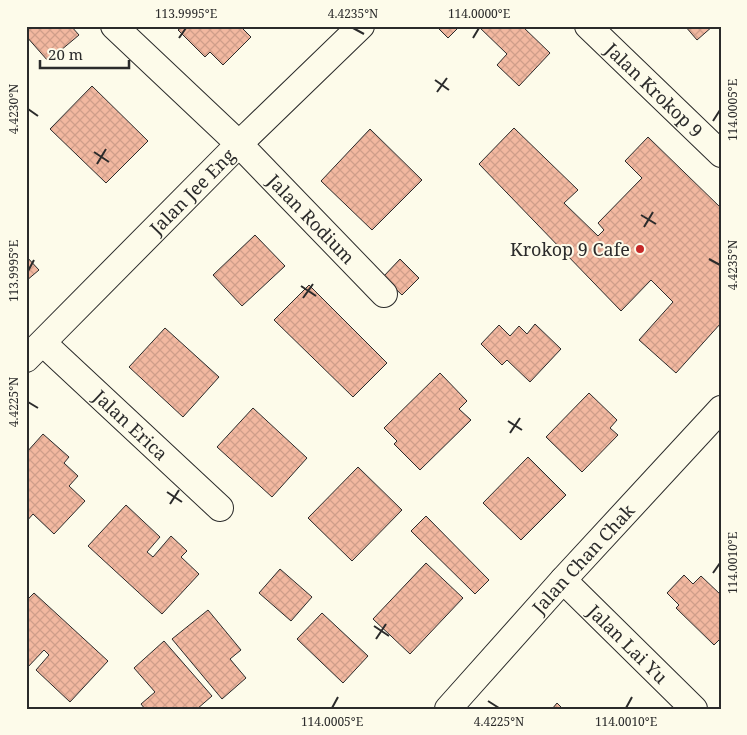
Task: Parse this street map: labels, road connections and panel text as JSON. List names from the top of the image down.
{
  "streets": {
    "street": [
      "Jalan Krokop 9",
      "Jalan Jee Eng",
      "Jalan Rodium",
      "Jalan Erica",
      "Jalan Chan Chak",
      "Jalan Lai Yu"
    ]
  },
  "crossings": [
    ["Jalan Jee Eng", "Jalan Rodium"],
    ["Jalan Jee Eng", "Jalan Erica"],
    ["Jalan Chan Chak", "Jalan Lai Yu"]
  ],
  "places": ["Krokop 9 Cafe"],
  "scale_bar": "20 m",
  "coordinates": [
    "113.9995°E",
    "4.4235°N",
    "114.0000°E",
    "4.4230°N",
    "114.0005°E",
    "4.4225°N",
    "114.0010°E"
  ]
}
